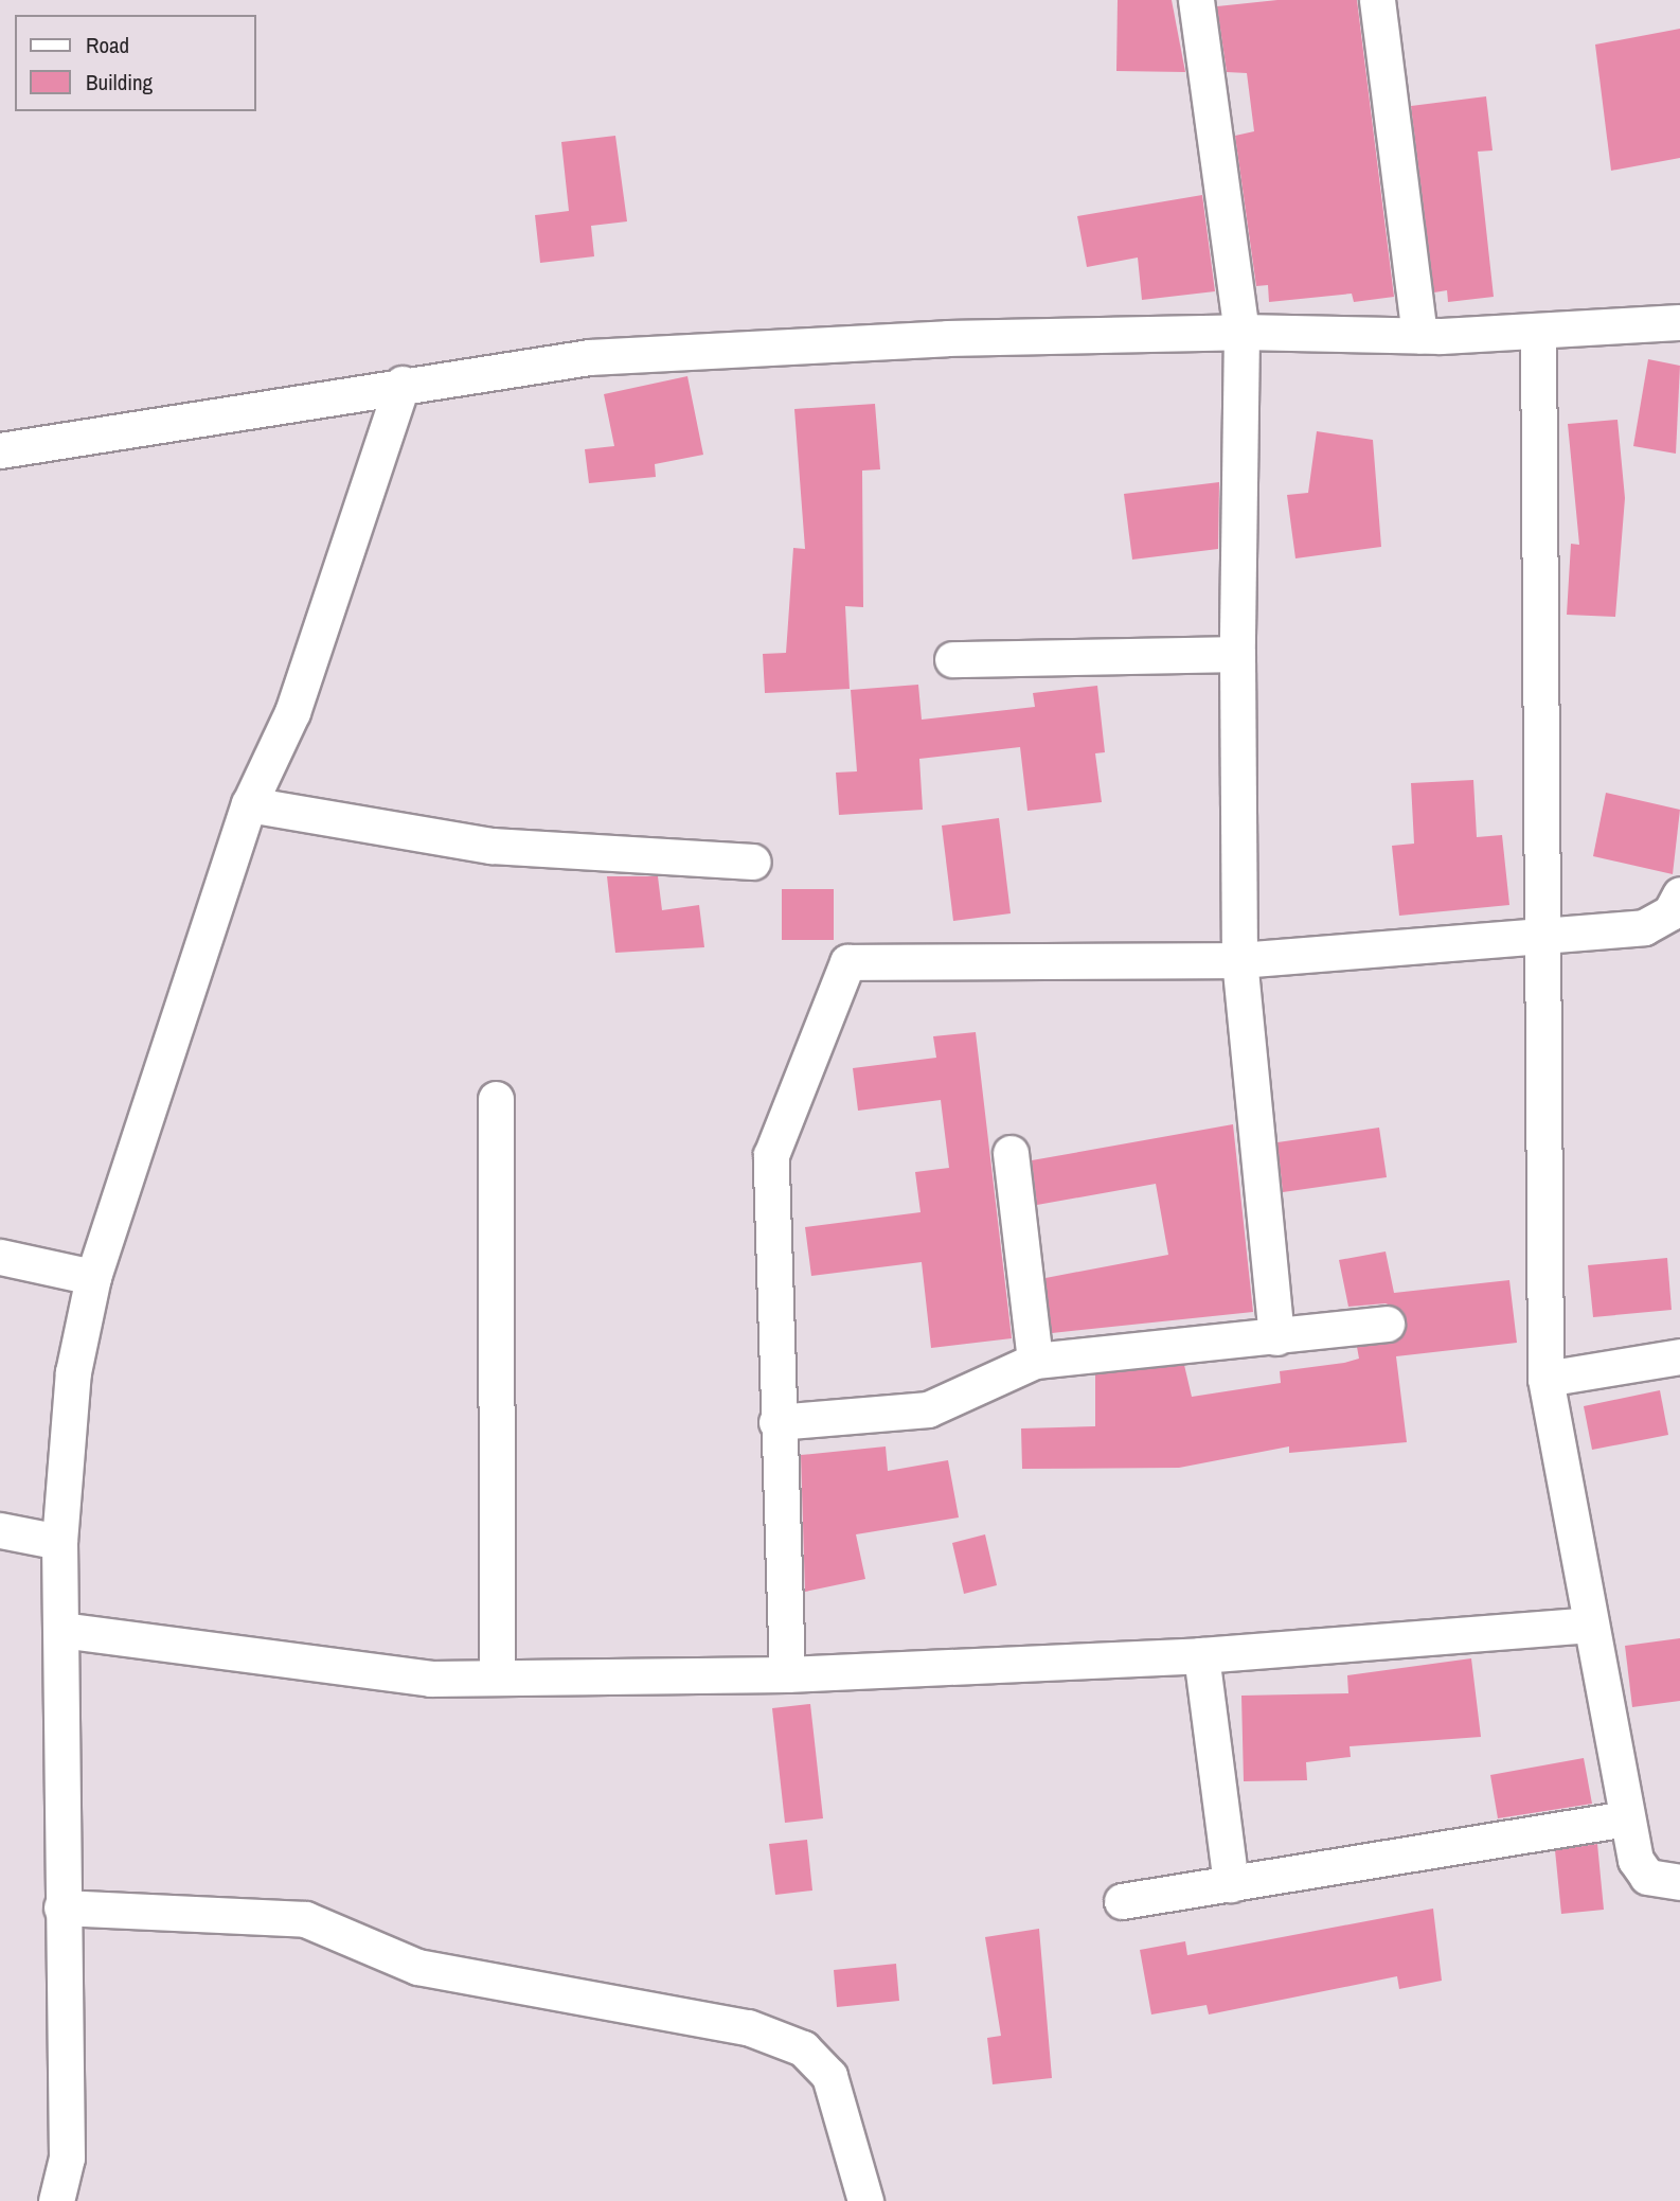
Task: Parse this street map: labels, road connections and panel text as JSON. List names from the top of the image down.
{
  "legend": ["Road", "Building"]
}
